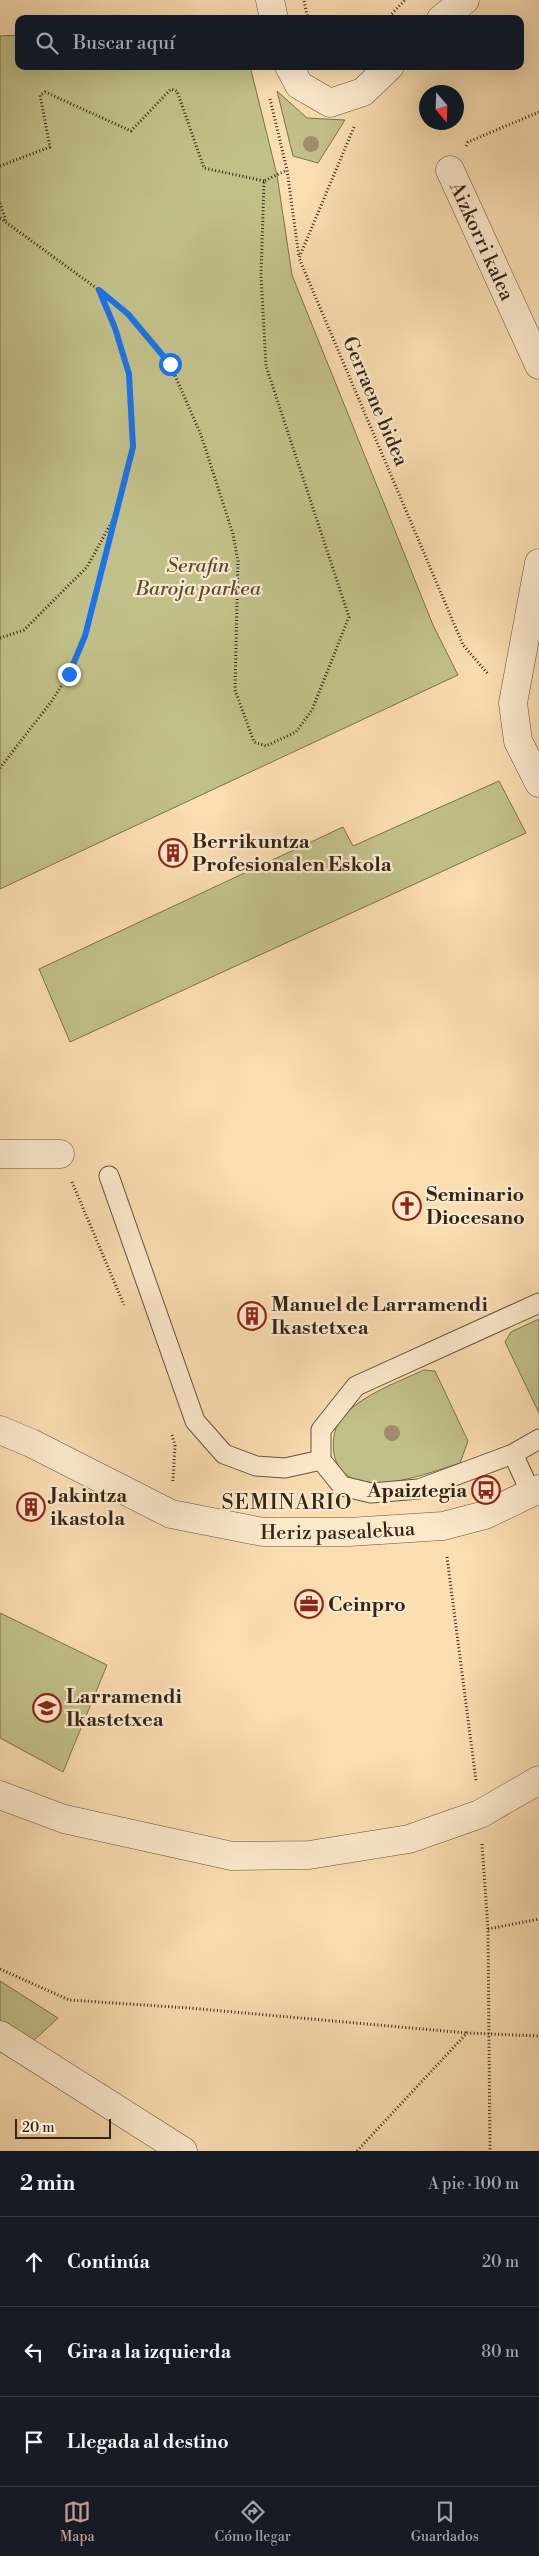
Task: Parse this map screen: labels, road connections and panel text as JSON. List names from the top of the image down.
{
  "streets": {
    "street": ["Aizkorri kalea", "Heriz pasealekua"],
    "path": ["Gerraene bidea"]
  },
  "districts": ["SEMINARIO"],
  "parks": ["Serafin Baroja parkea"],
  "places": {
    "building": ["Berrikuntza Profesionalen Eskola", "Manuel de Larramendi Ikastetxea", "Jakintza ikastola"],
    "church": ["Seminario Diocesano"],
    "bus stop": ["Apaiztegia"],
    "office": ["Ceinpro"],
    "school or university": ["Larramendi Ikastetxea"]
  },
  "scale_bar": "20 m",
  "north": "bottom",
  "page": {
    "search": "Buscar aquí",
    "scale": "20 m",
    "heading": ["2 min", "A pie · 100 m"],
    "list": [
      ["Continúa", "20 m"],
      ["Gira a la izquierda", "80 m"],
      "Llegada al destino"
    ],
    "nav": ["Mapa", "Cómo llegar", "Guardados"]
  }
}
